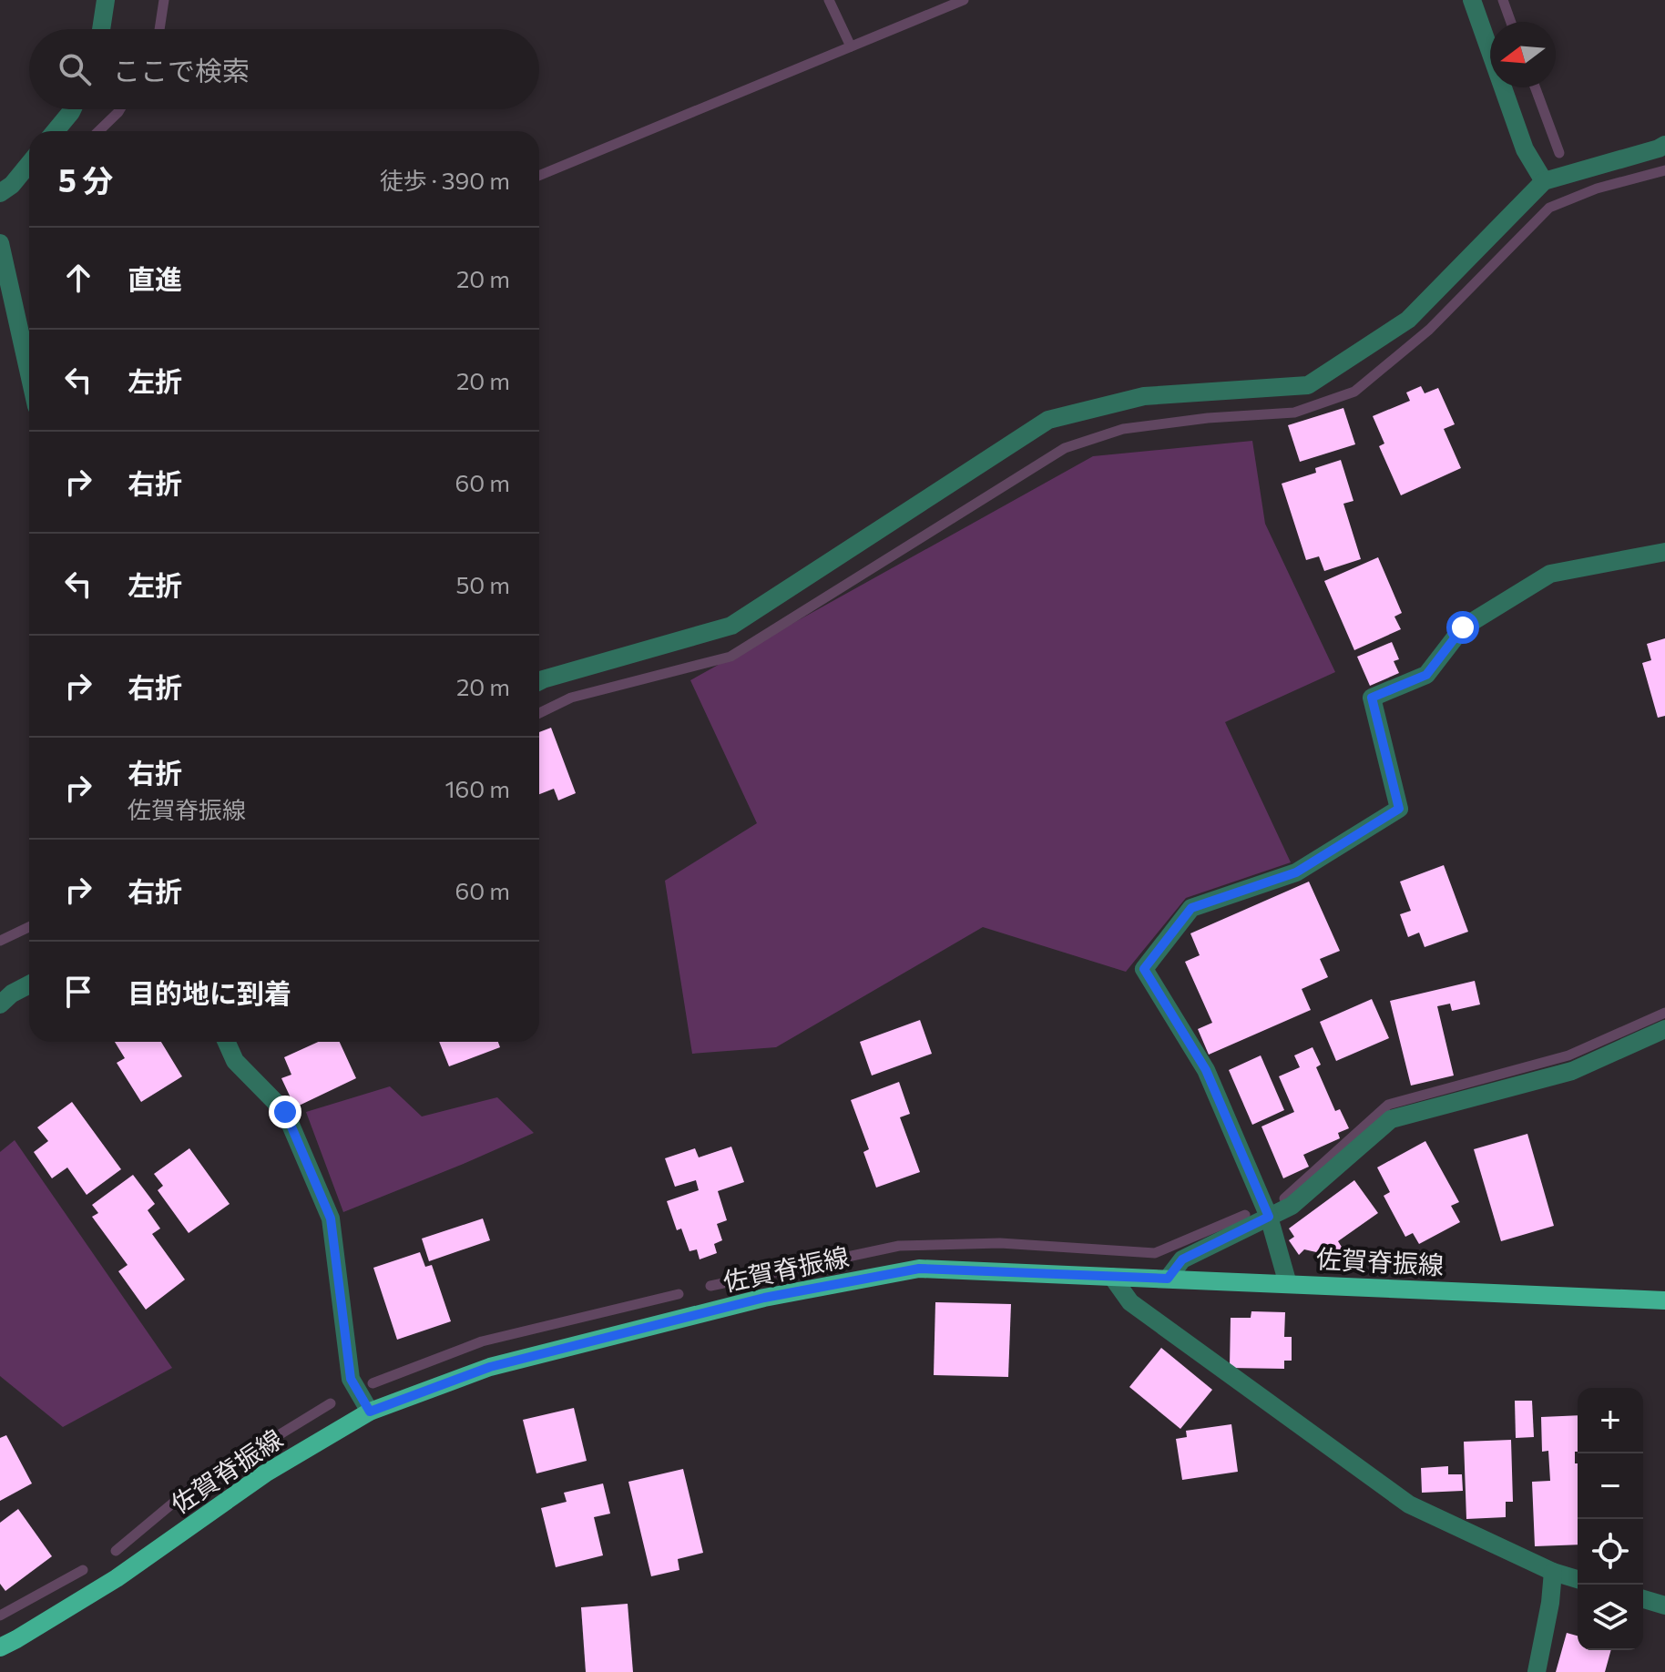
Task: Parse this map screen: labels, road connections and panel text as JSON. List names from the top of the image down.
{
  "streets": {
    "main road": ["佐賀脊振線"]
  },
  "north": "left",
  "page": {
    "search": "ここで検索",
    "heading": ["5 分", "徒歩 · 390 m"],
    "list": [
      ["直進", "20 m"],
      ["左折", "20 m"],
      ["右折", "60 m"],
      ["左折", "50 m"],
      ["右折", "20 m"],
      ["右折", "佐賀脊振線", "160 m"],
      ["右折", "60 m"],
      "目的地に到着"
    ],
    "map_buttons": ["+", "−"]
  }
}
